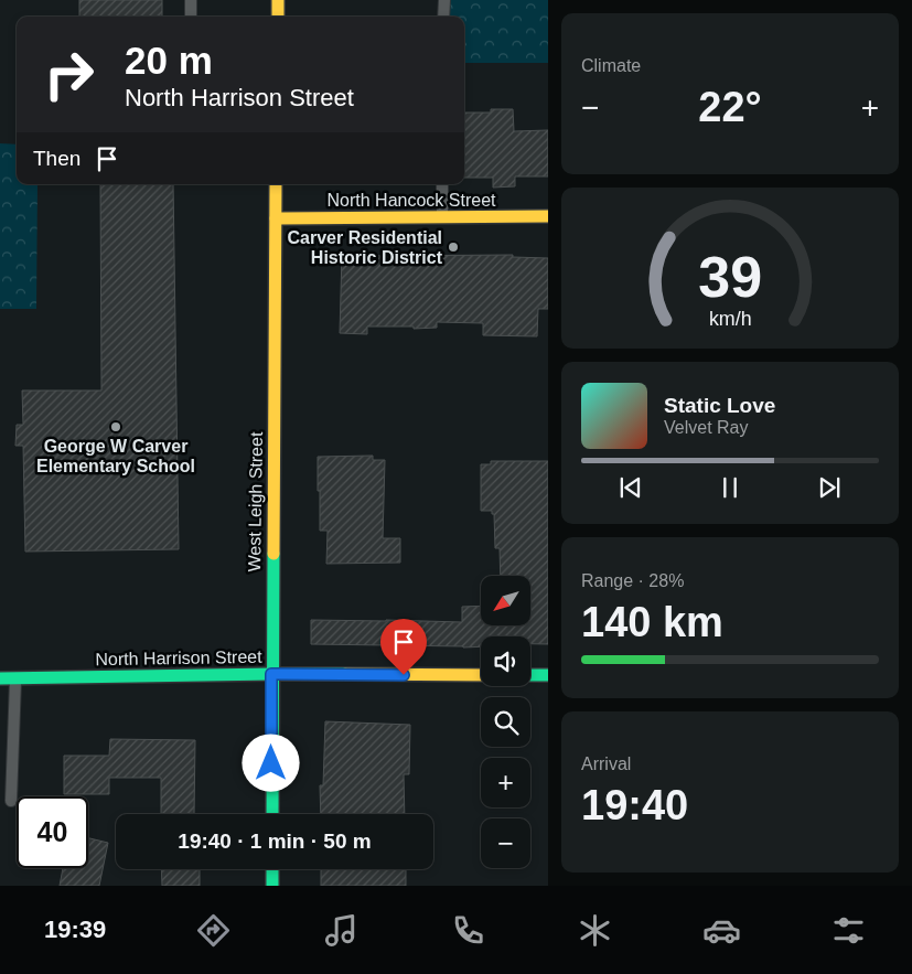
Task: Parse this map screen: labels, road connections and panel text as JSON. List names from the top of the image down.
{
  "streets": {
    "main road": ["North Hancock Street", "West Leigh Street", "North Harrison Street"]
  },
  "crossings": [
    ["North Hancock Street", "West Leigh Street"],
    ["West Leigh Street", "North Harrison Street"]
  ],
  "places": ["Carver Residential Historic District", "George W Carver Elementary School"],
  "north": "bottom left",
  "page": {
    "tile": [
      "Climate",
      ["Range · 28%", "140 km"],
      ["Arrival", "19:40"]
    ],
    "turn": ["20 m", "North Harrison Street"],
    "heat": ["−", "22°", "+"],
    "then": "Then",
    "song": ["Static Love", "Velvet Ray"],
    "map_buttons": ["+", "−"],
    "limit": "40",
    "trip": "19:40 · 1 min · 50 m",
    "tabs": "19:39",
    "gauge": ["39", "km/h"]
  }
}
